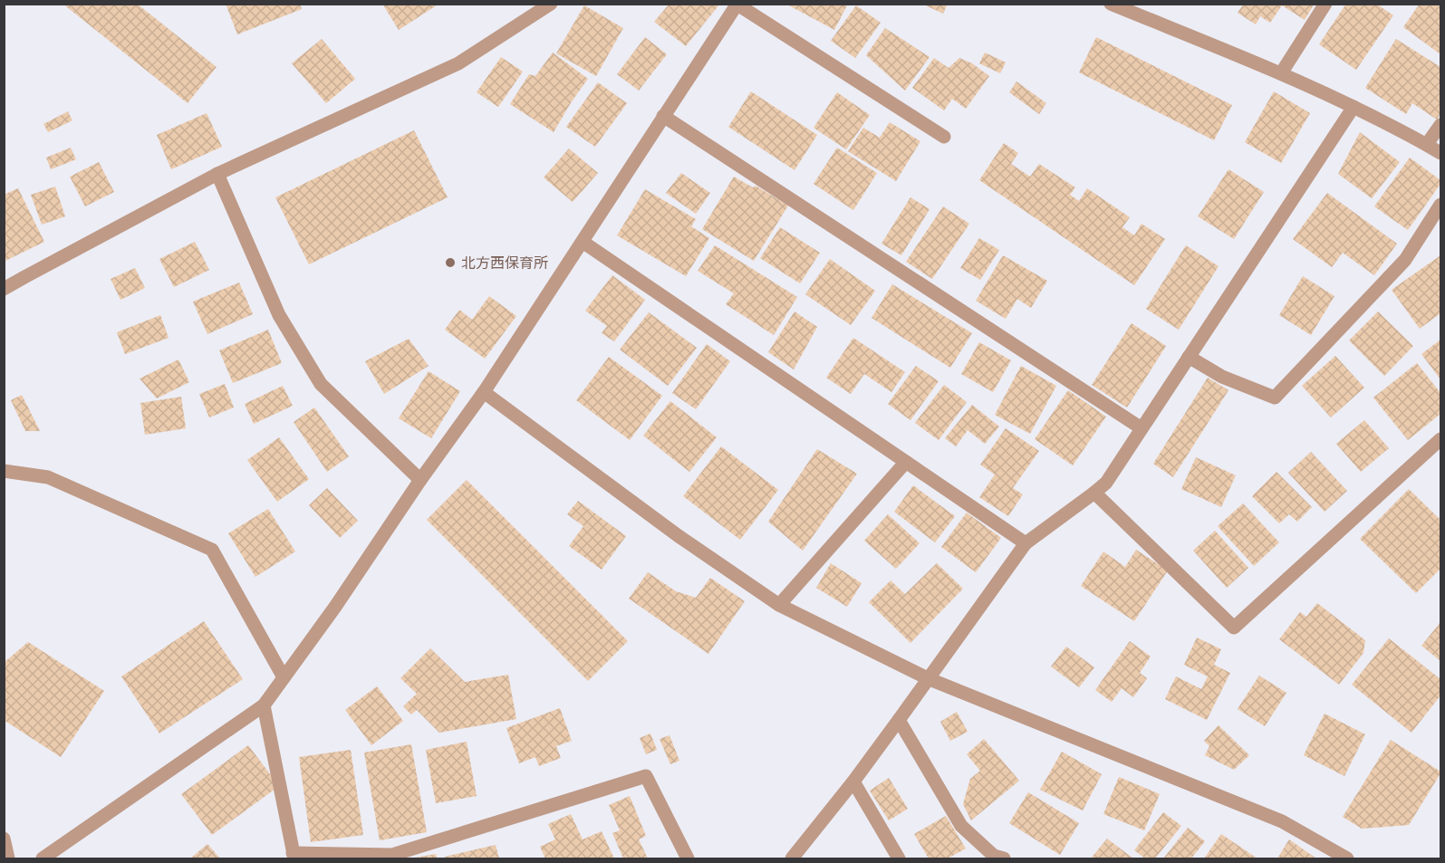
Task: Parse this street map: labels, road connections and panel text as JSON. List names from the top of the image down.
{
  "places": ["北方西保育所"]
}
